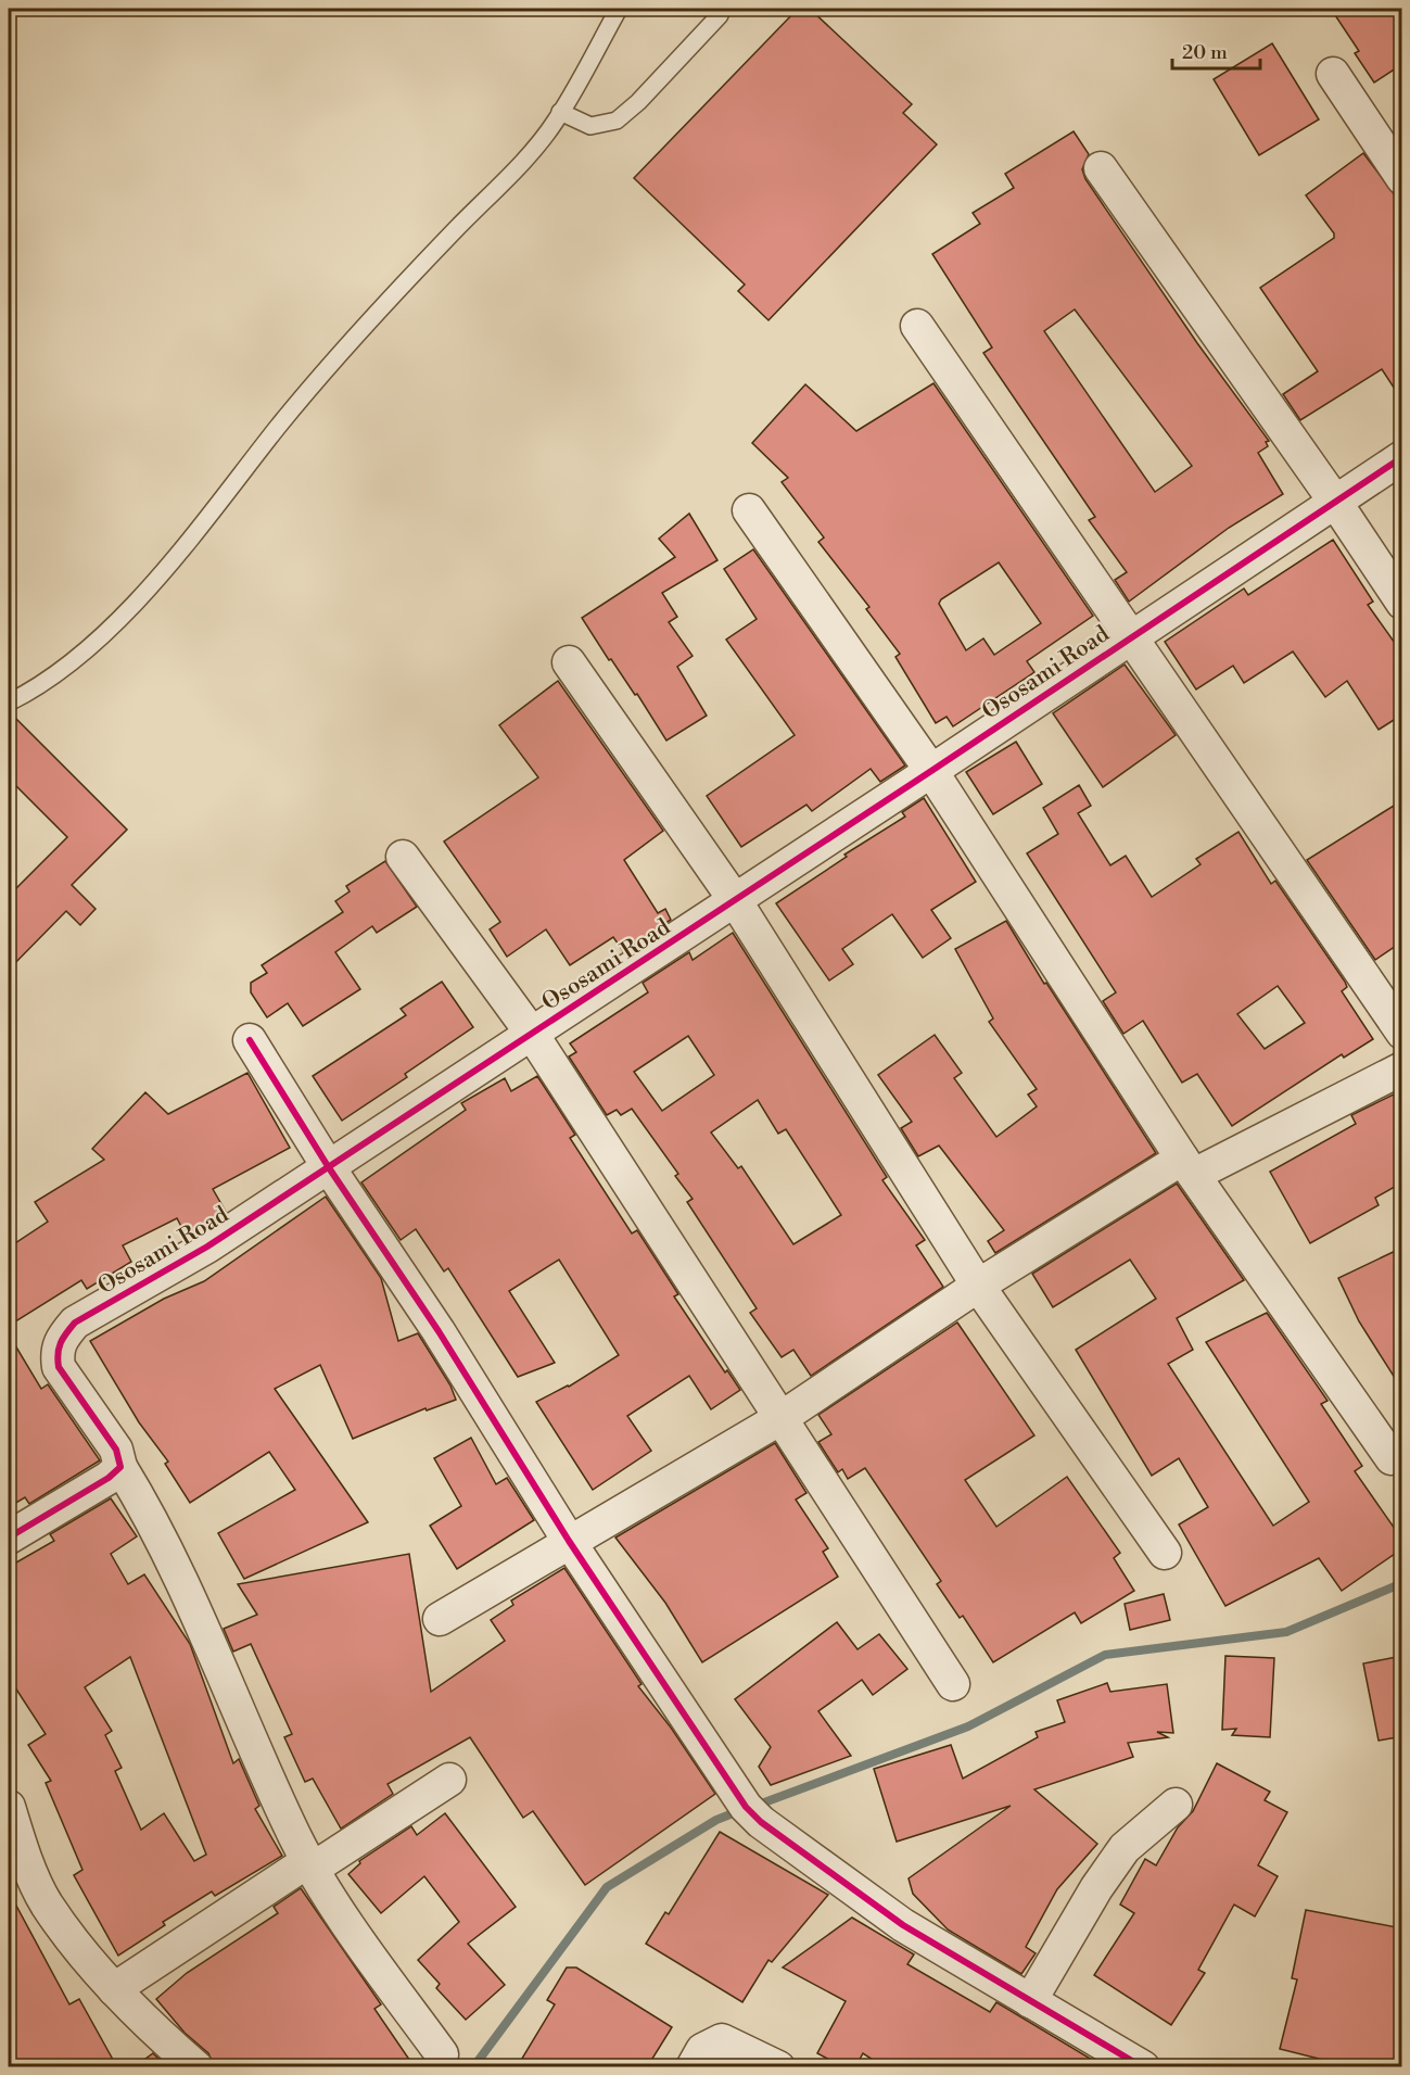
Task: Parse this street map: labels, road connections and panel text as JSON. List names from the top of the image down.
{
  "streets": {
    "street": ["Ososami Road"]
  },
  "scale_bar": "20 m"
}
